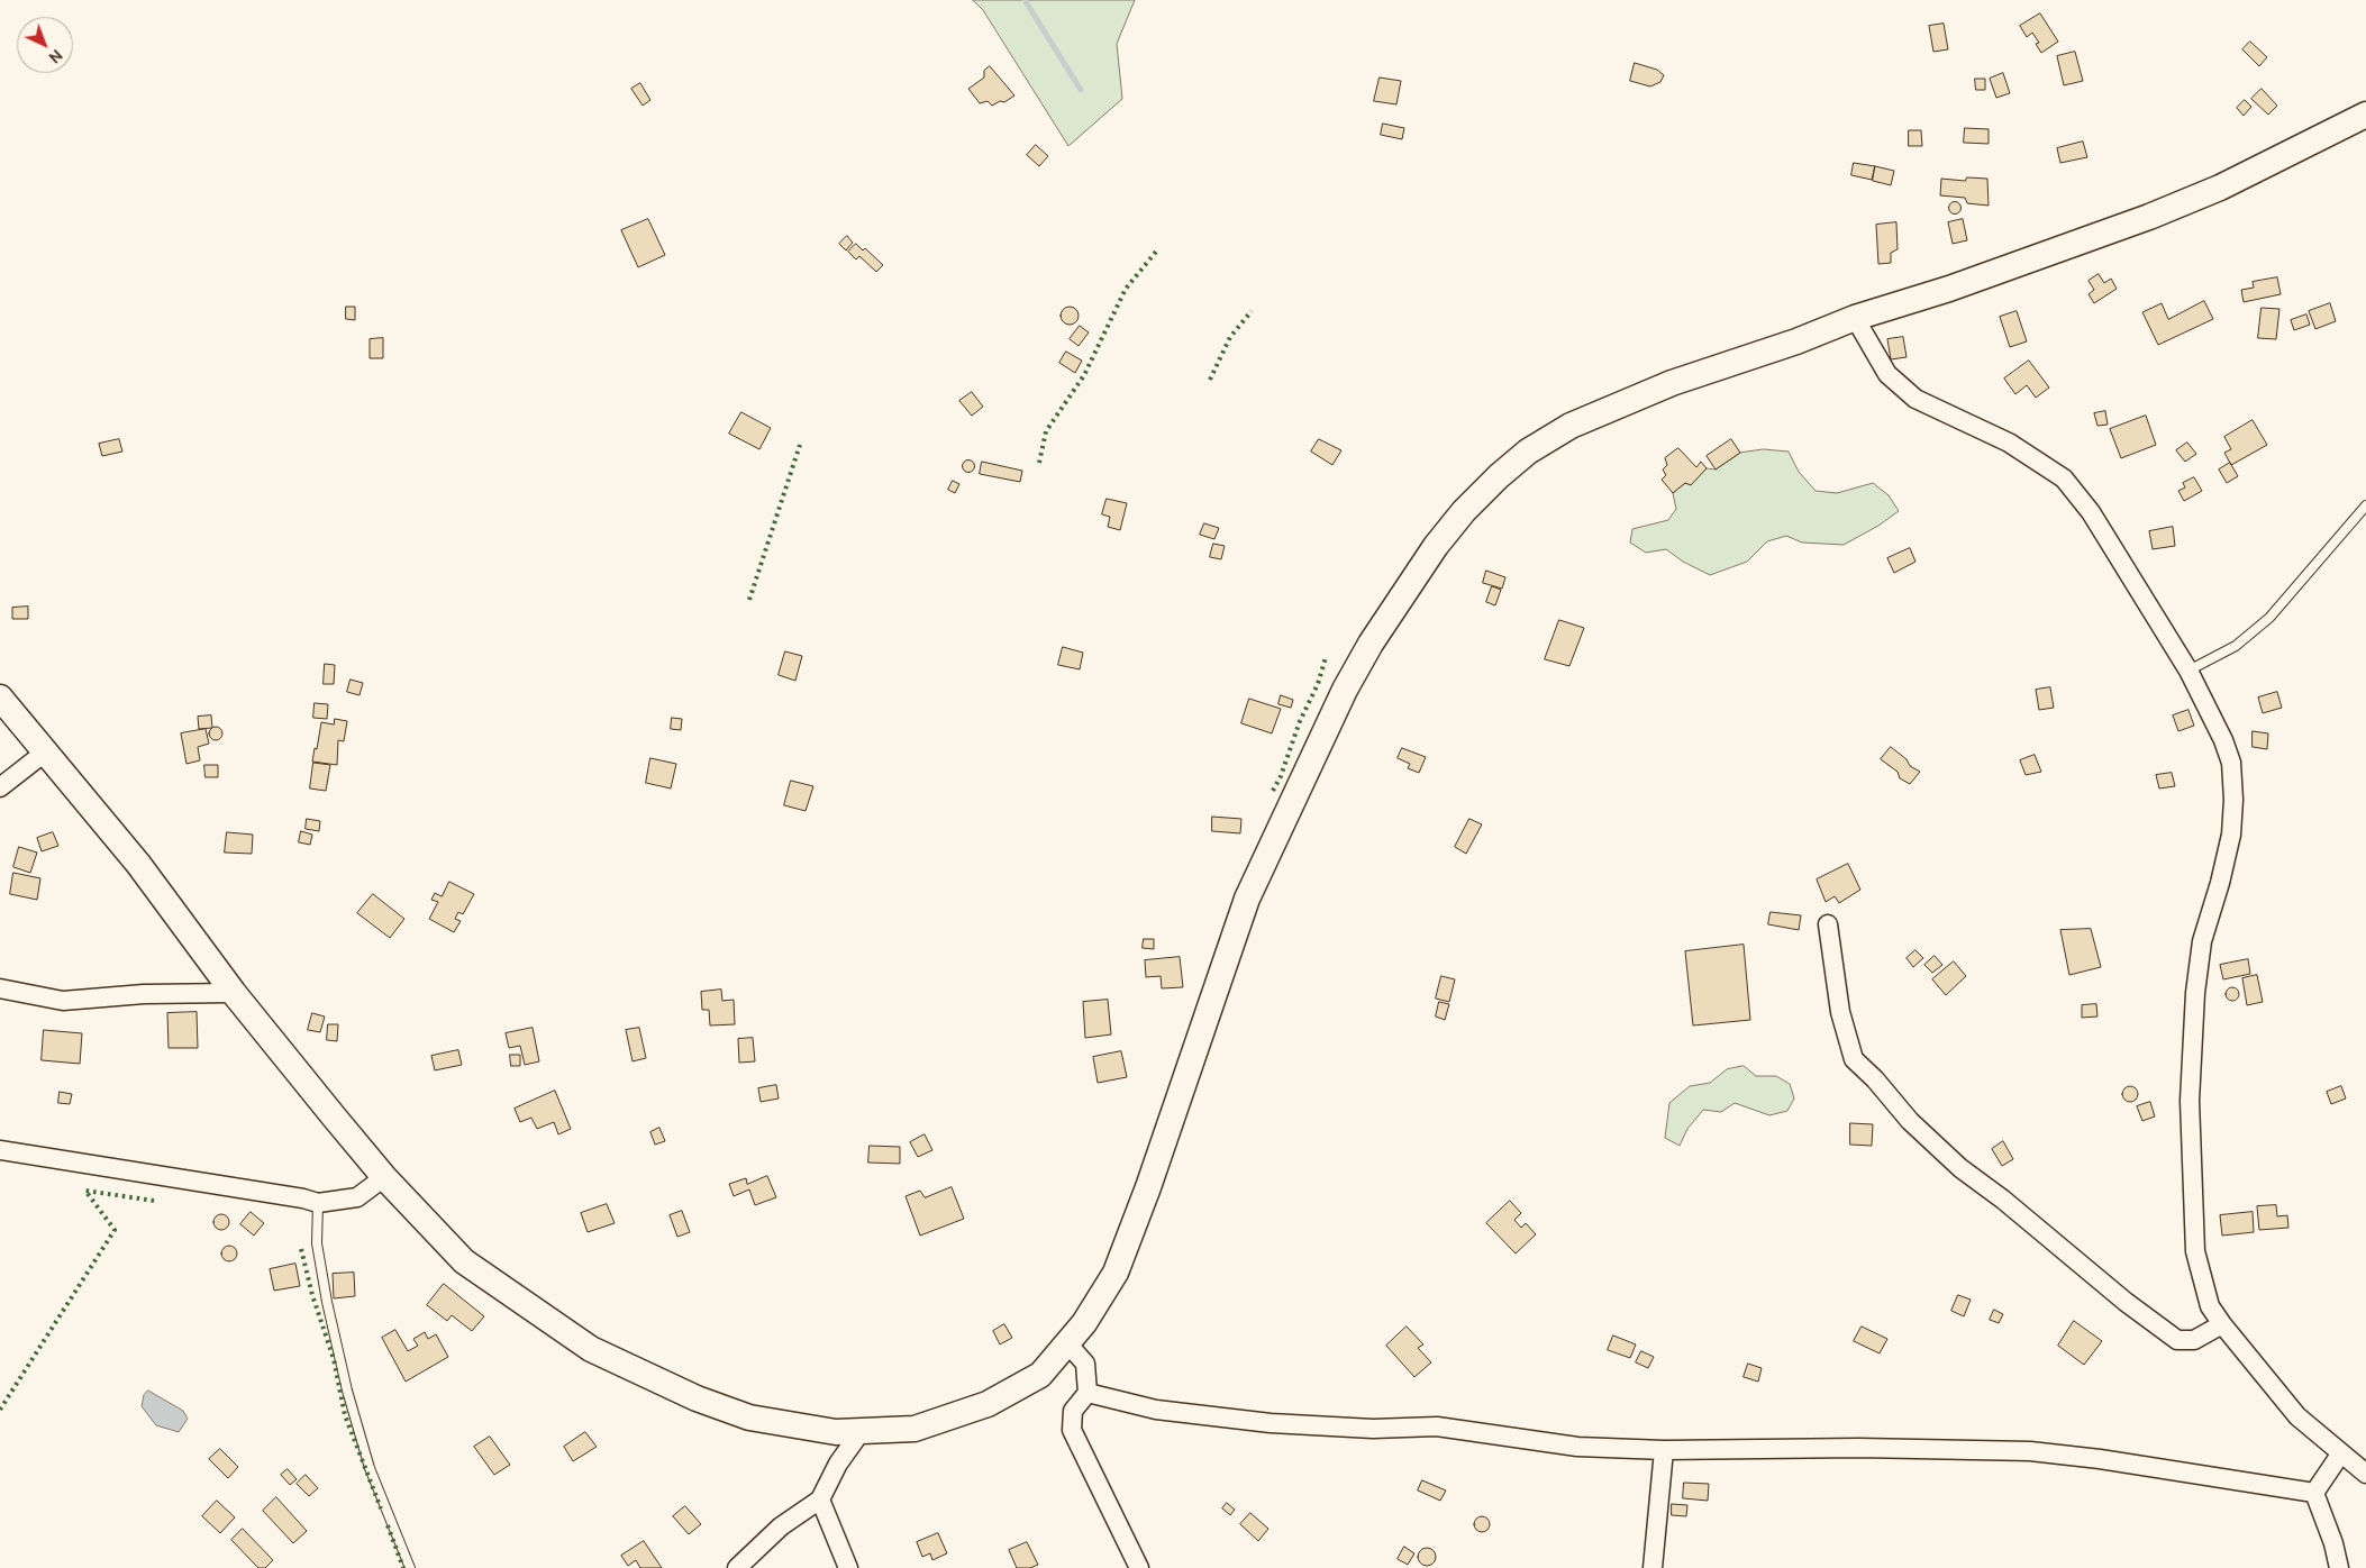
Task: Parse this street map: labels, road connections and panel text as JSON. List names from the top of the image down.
{
  "north": "bottom right"
}
